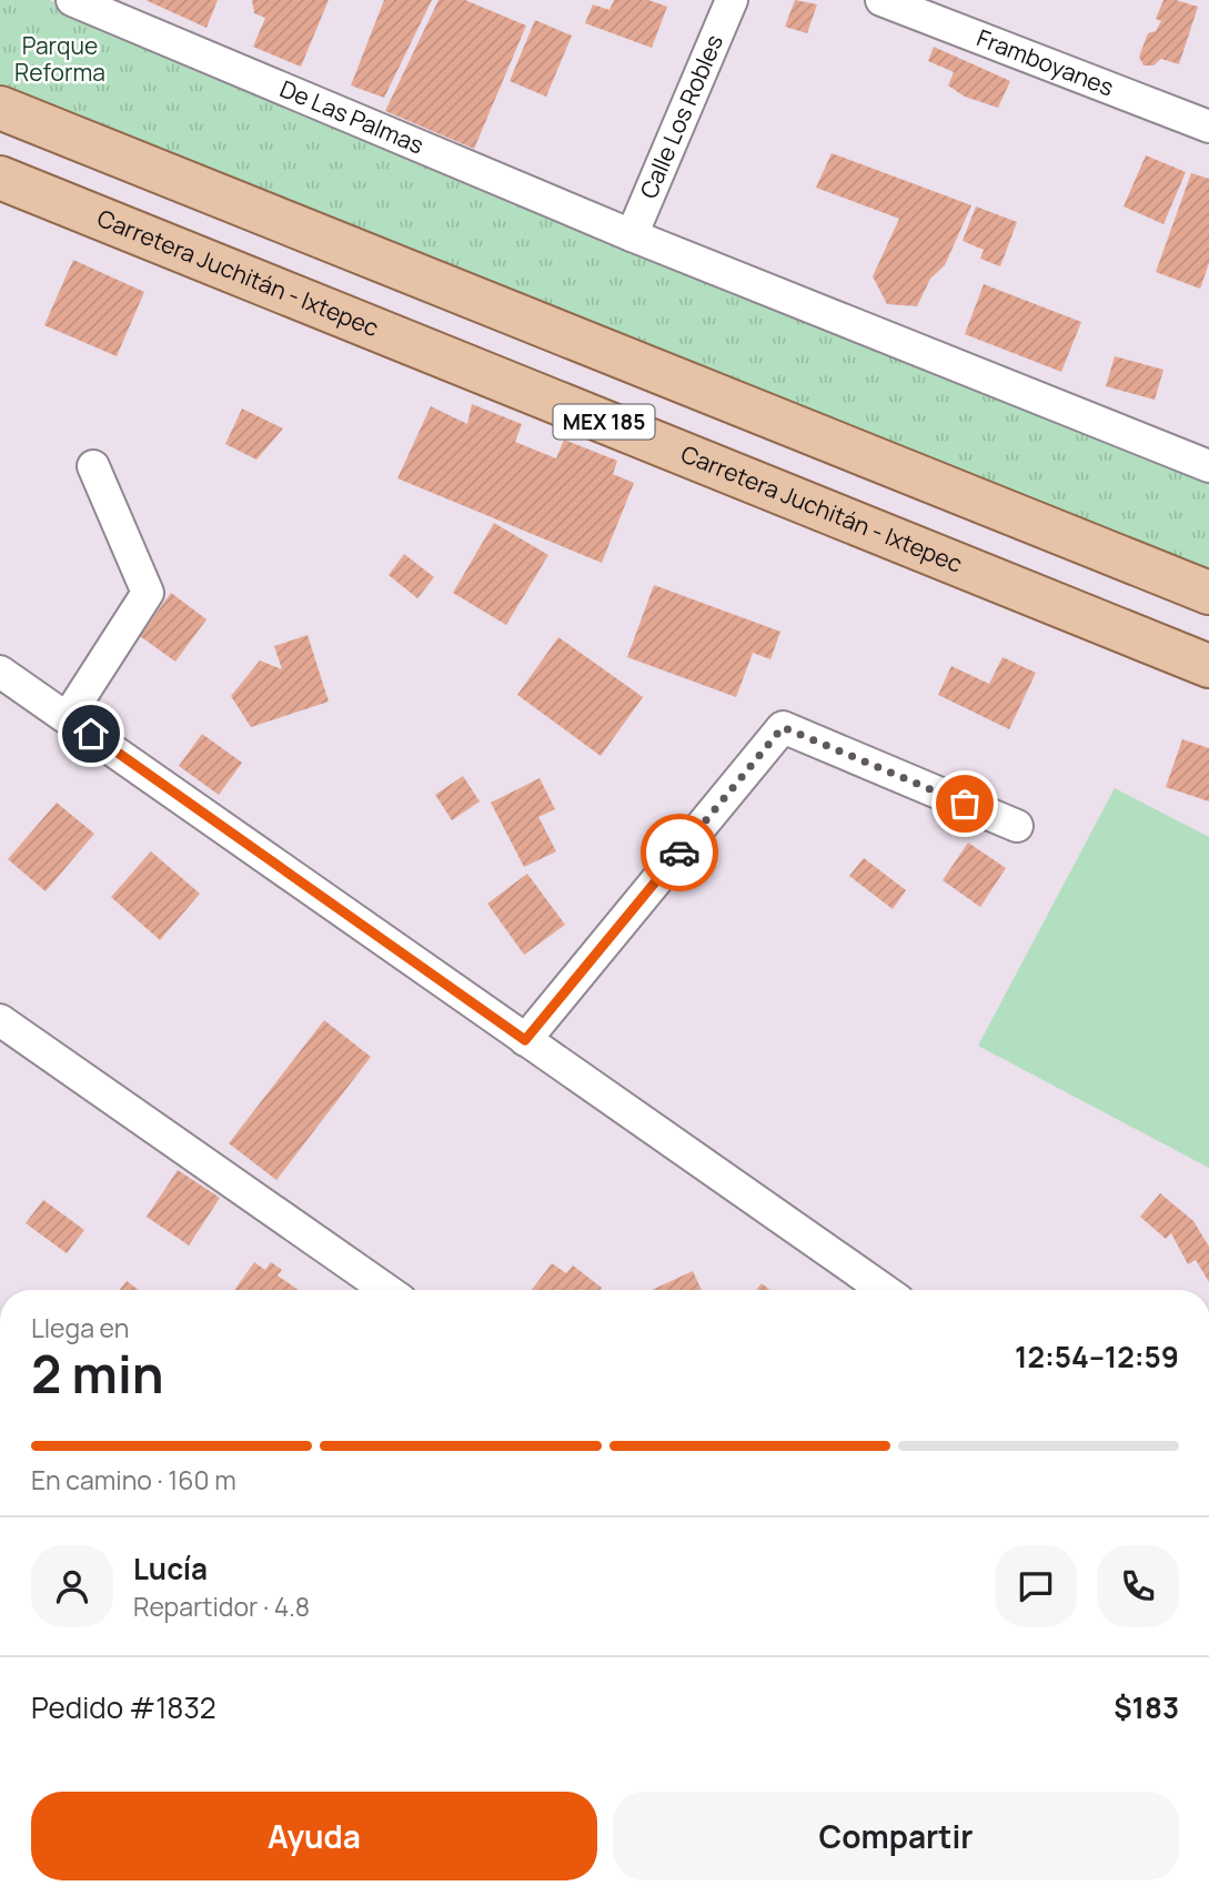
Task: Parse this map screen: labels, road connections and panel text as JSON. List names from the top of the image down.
{
  "streets": {
    "main road": ["Carretera Juchitán - Ixtepec", "MEX 185"],
    "street": ["Framboyanes", "De Las Palmas", "Calle Los Robles"]
  },
  "crossings": [
    ["De Las Palmas", "Calle Los Robles"]
  ],
  "parks": ["Parque Reforma"],
  "page": {
    "heading": ["2 min", "Llega en", "12:54–12:59"],
    "panel": [
      "Lucía",
      "Repartidor · 4.8",
      "Pedido #1832",
      "$183"
    ],
    "bar": "En camino · 160 m",
    "buttons": ["Ayuda", "Compartir"]
  }
}
